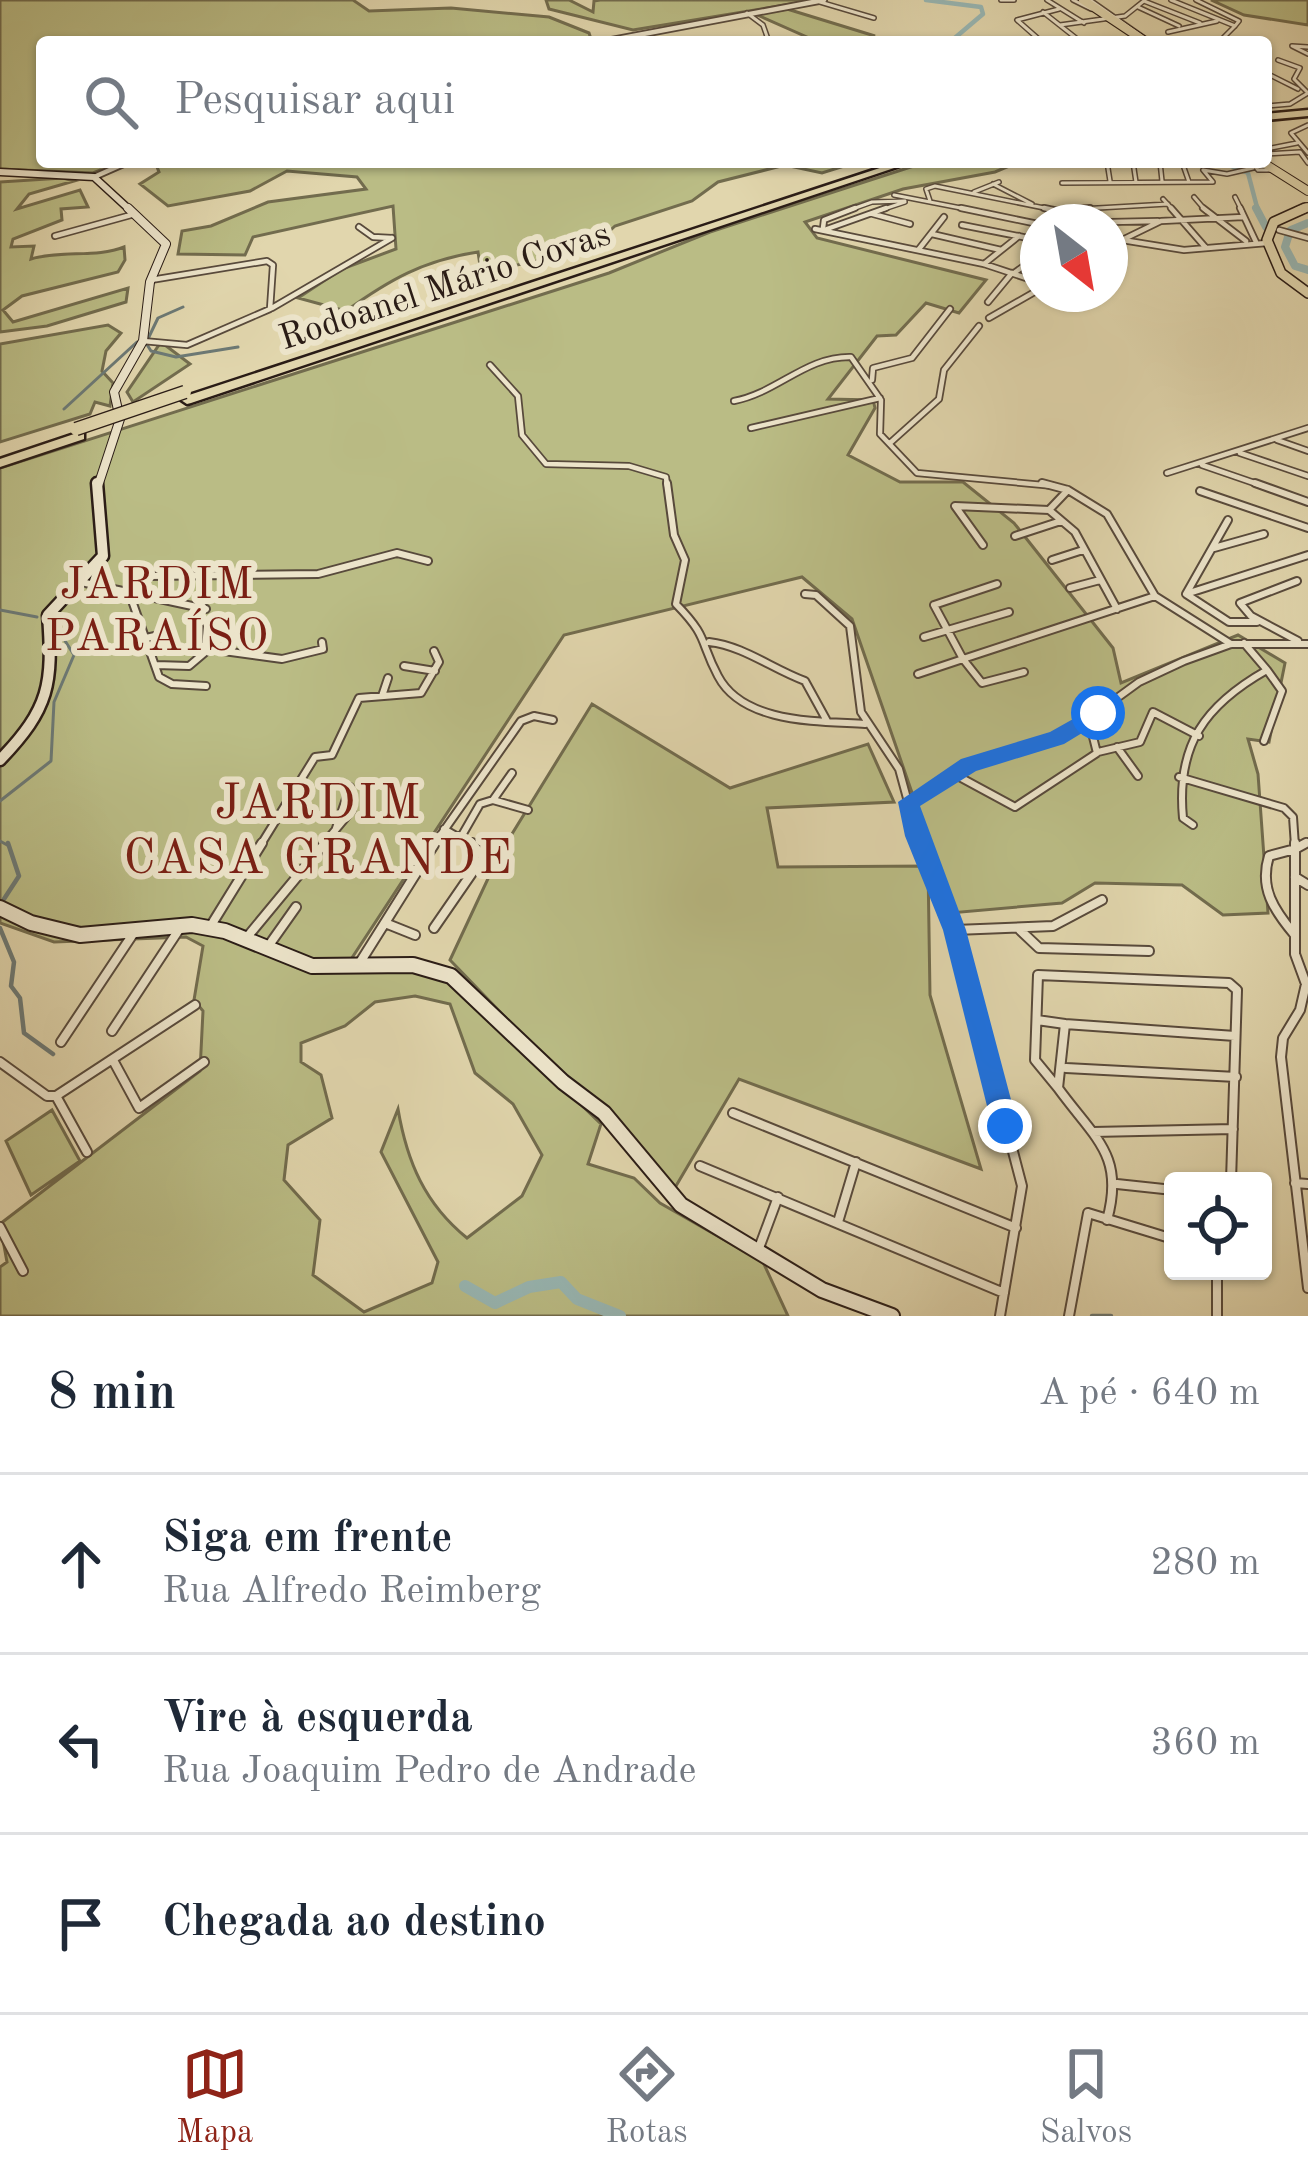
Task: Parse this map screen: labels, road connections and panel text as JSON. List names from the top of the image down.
{
  "streets": {
    "highway": ["Rodoanel Mário Covas"]
  },
  "districts": ["JARDIM PARAÍSO", "JARDIM CASA GRANDE"],
  "north": "bottom right",
  "page": {
    "search": "Pesquisar aqui",
    "heading": ["8 min", "A pé · 640 m"],
    "list": [
      ["Siga em frente", "Rua Alfredo Reimberg", "280 m"],
      ["Vire à esquerda", "Rua Joaquim Pedro de Andrade", "360 m"],
      "Chegada ao destino"
    ],
    "nav": ["Mapa", "Rotas", "Salvos"]
  }
}
